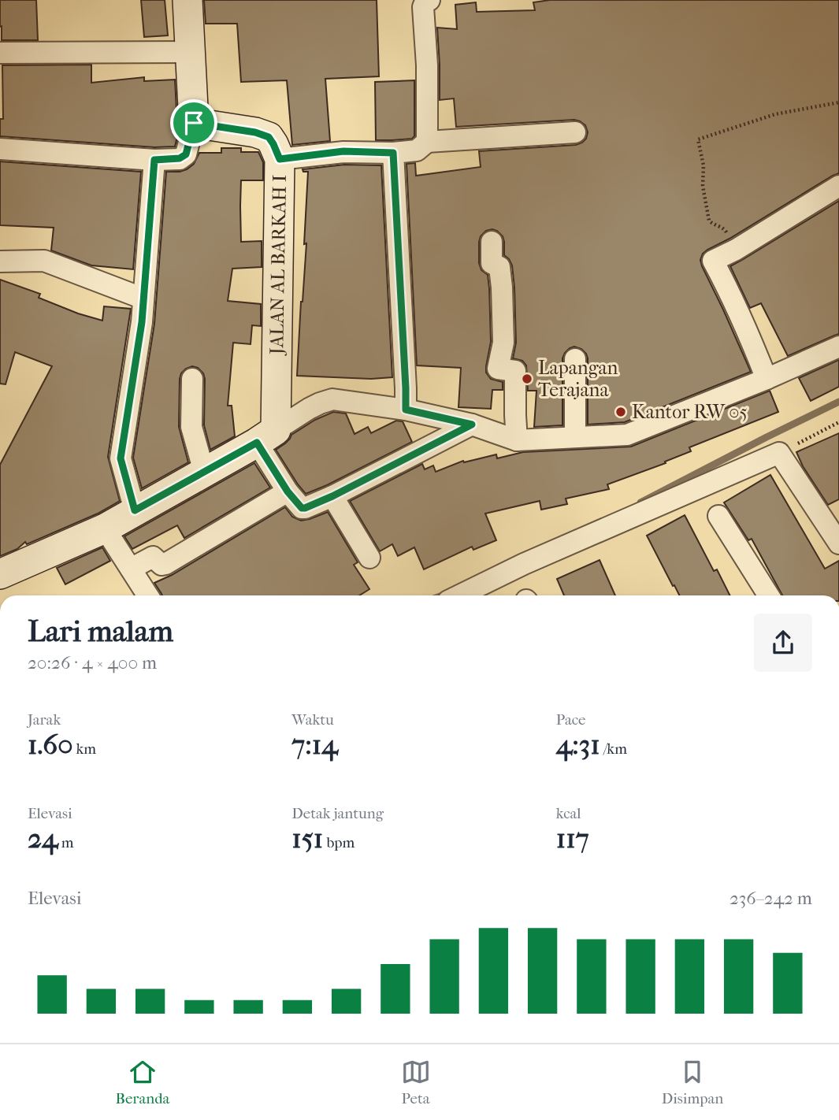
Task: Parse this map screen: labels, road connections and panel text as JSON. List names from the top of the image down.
{
  "streets": {
    "street": ["JALAN AL BARKAH I"]
  },
  "places": ["Lapangan Terajana", "Kantor RW 05"],
  "page": {
    "heading": ["Lari malam", "20:26 · 4 × 400 m"],
    "stats": [
      ["Jarak", "1.60 km"],
      ["Waktu", "7:14"],
      ["Pace", "4:31 /km"],
      ["Elevasi", "24 m"],
      ["Detak jantung", "151 bpm"],
      ["kcal", "117"]
    ],
    "chart": ["Elevasi", "236–242 m"],
    "tabs": ["Beranda", "Peta", "Disimpan"]
  }
}
